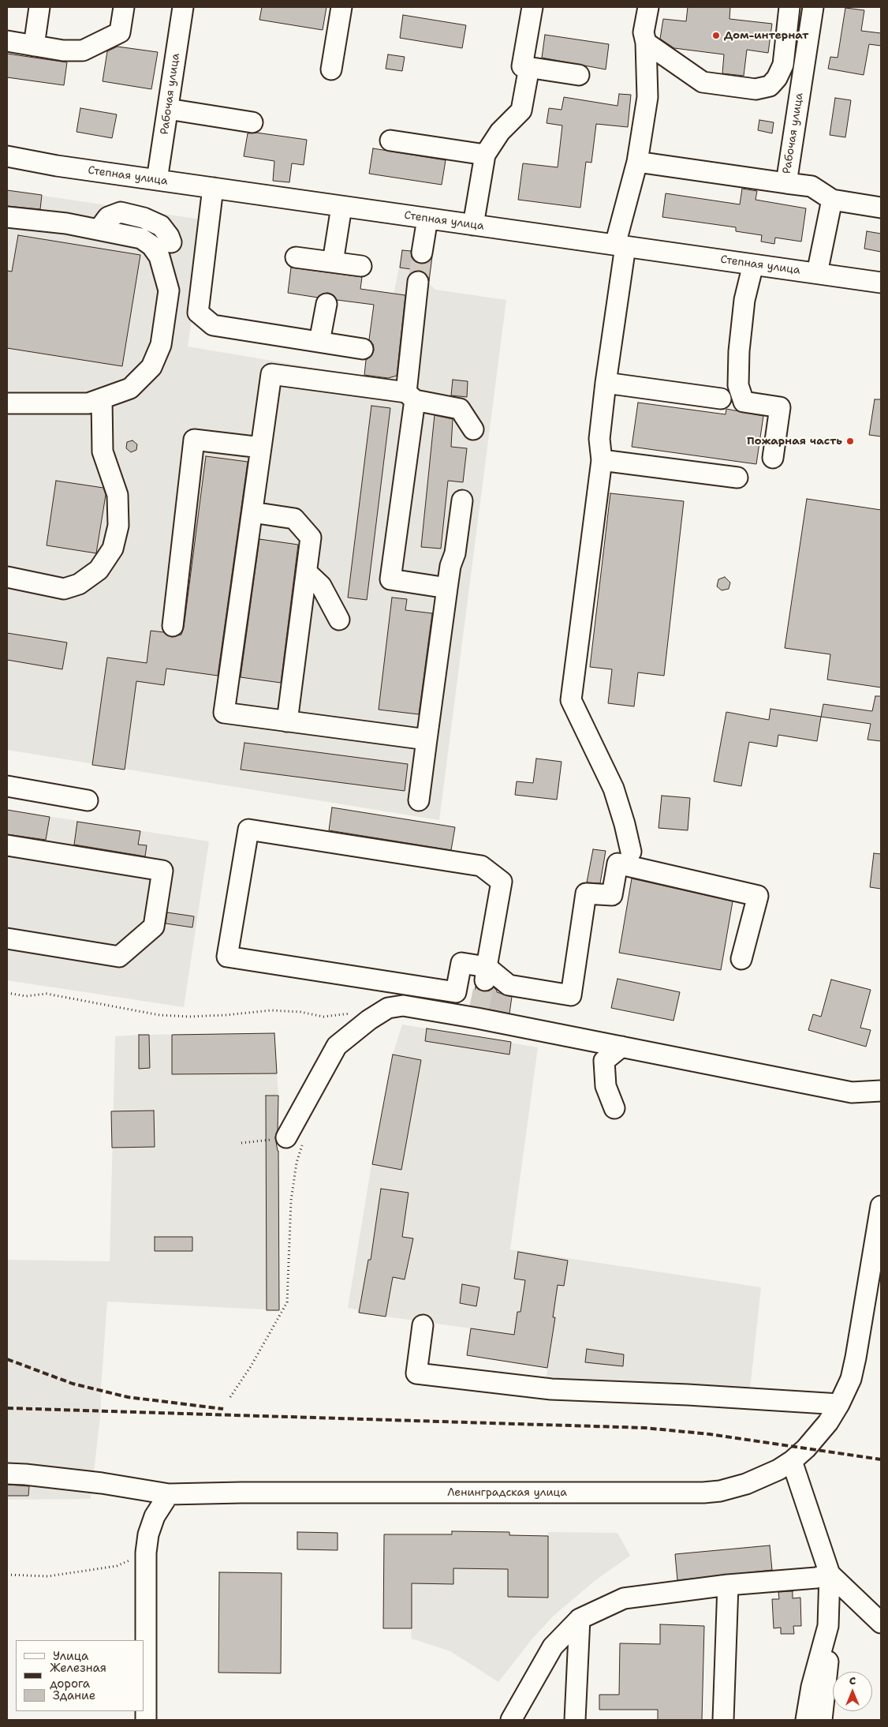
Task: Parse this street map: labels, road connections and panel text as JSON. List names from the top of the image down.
{
  "streets": {
    "street": ["Рабочая улица", "Степная улица", "Ленинградская улица"]
  },
  "crossings": [
    ["Рабочая улица", "Степная улица"]
  ],
  "places": ["Дом-интернат", "Пожарная часть"],
  "legend": ["Улица", "Железная дорога", "Здание"],
  "north": "top"
}
